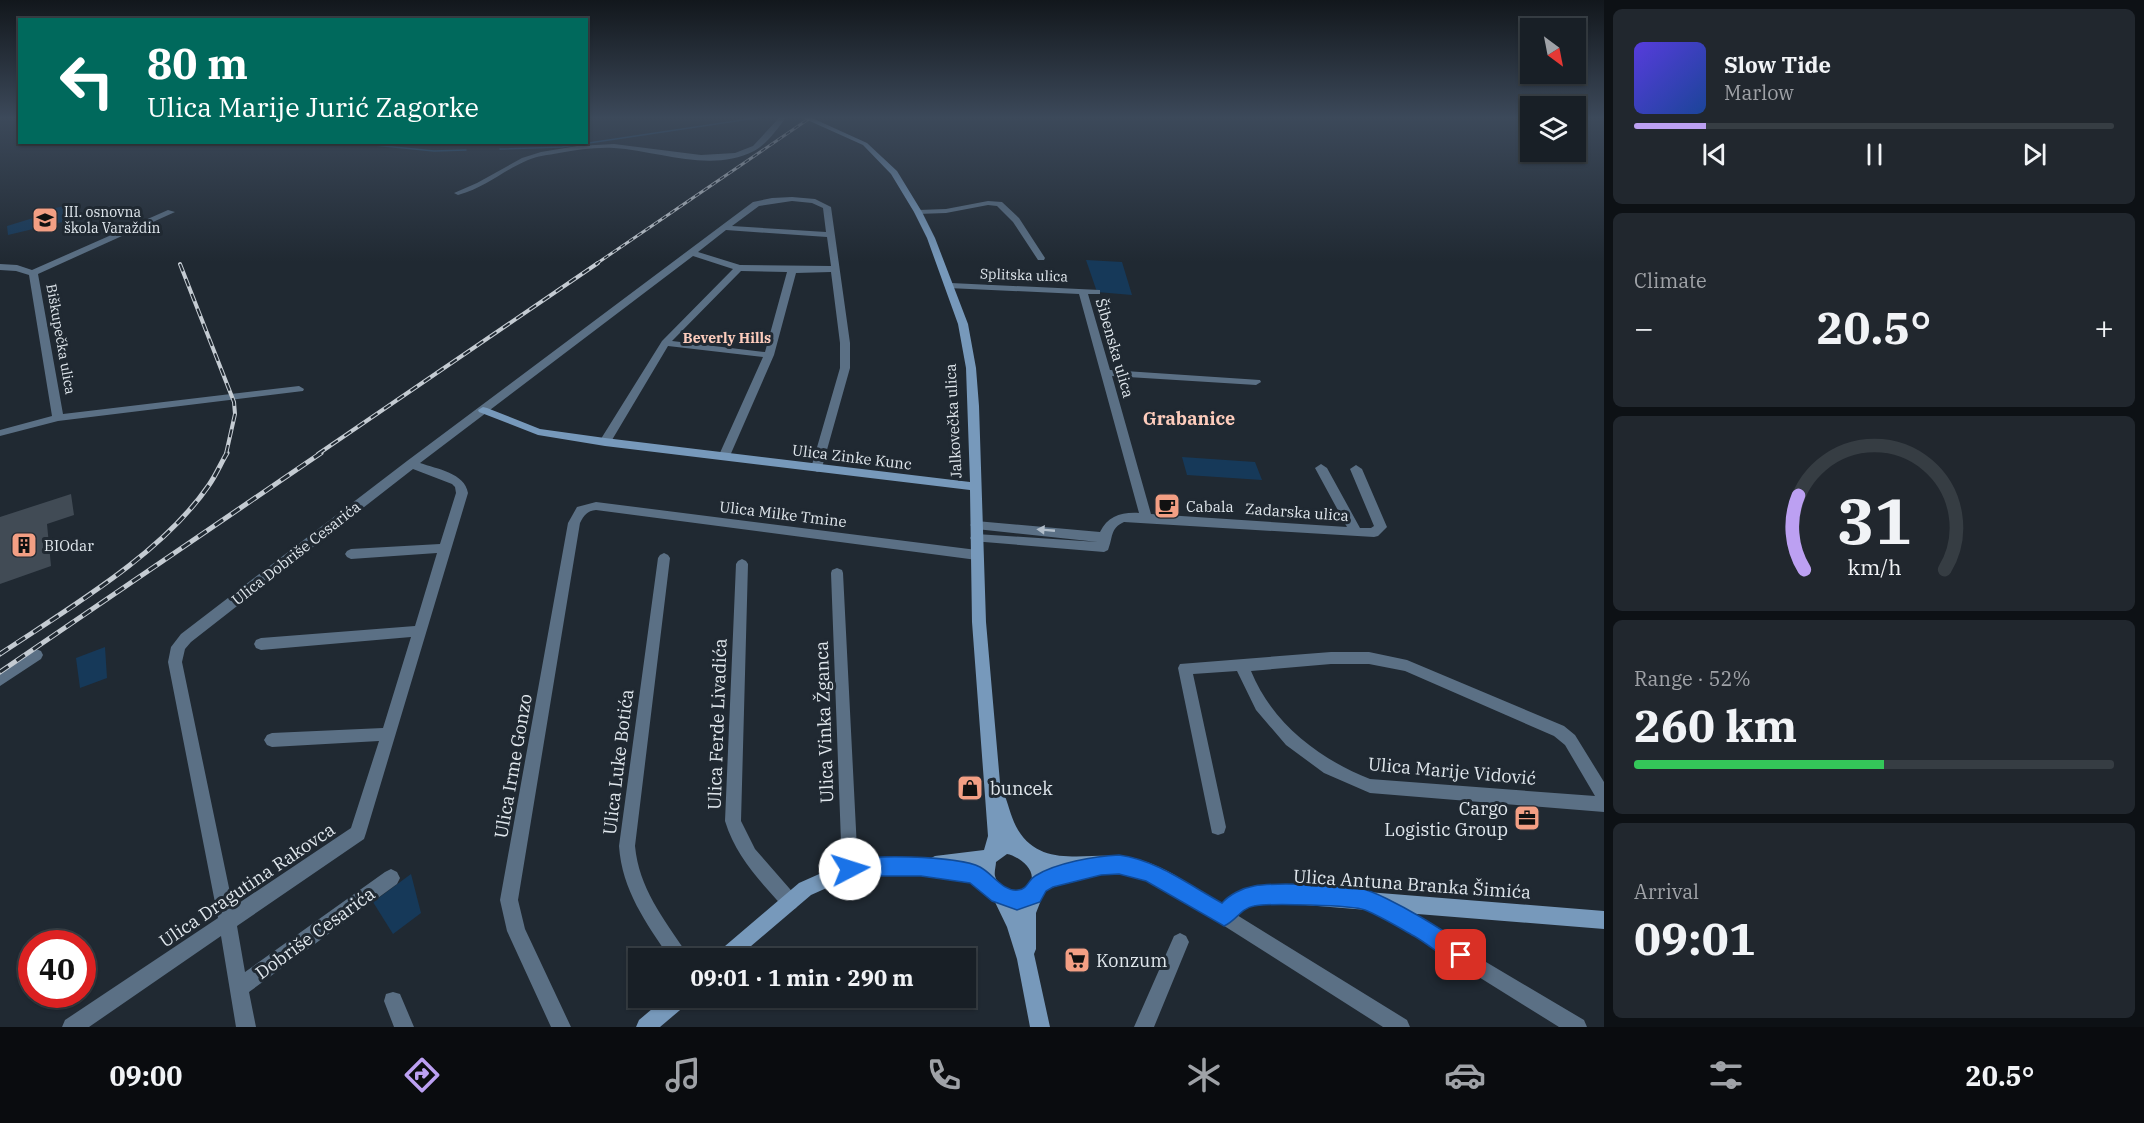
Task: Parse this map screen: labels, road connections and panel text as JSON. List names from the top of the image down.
{
  "streets": {
    "main road": ["Jalkovečka ulica", "Ulica Zinke Kunc", "Ulica Antuna Branka Šimića"],
    "street": [
      "Splitska ulica",
      "Biškupečka ulica",
      "Šibenska ulica",
      "Zadarska ulica",
      "Ulica Milke Tmine",
      "Ulica Dobriše Cesarića",
      "Ulica Vinka Žganca",
      "Ulica Ferde Livadića",
      "Ulica Luke Botića",
      "Ulica Irme Gonzo",
      "Ulica Marije Vidović",
      "Ulica Dragutina Rakovca",
      "Dobriše Cesarića"
    ]
  },
  "crossings": [
    ["Splitska ulica", "Šibenska ulica"],
    ["Splitska ulica", "Jalkovečka ulica"],
    ["Šibenska ulica", "Zadarska ulica"],
    ["Jalkovečka ulica", "Ulica Zinke Kunc"],
    ["Jalkovečka ulica", "Ulica Milke Tmine"],
    ["Ulica Zinke Kunc", "Ulica Dobriše Cesarića"],
    ["Ulica Milke Tmine", "Ulica Irme Gonzo"],
    ["Ulica Dobriše Cesarića", "Ulica Dragutina Rakovca"],
    ["Ulica Dobriše Cesarića", "Dobriše Cesarića"]
  ],
  "districts": ["Beverly Hills", "Grabanice"],
  "places": {
    "school or university": ["III. osnovna škola Varaždin"],
    "cafe": ["Cabala"],
    "building": ["BIOdar"],
    "shop": ["buncek"],
    "office": ["Cargo Logistic Group"],
    "supermarket": ["Konzum"]
  },
  "north": "bottom right",
  "page": {
    "turn": ["80 m", "Ulica Marije Jurić Zagorke"],
    "song": ["Slow Tide", "Marlow"],
    "tile": [
      "Climate",
      ["Range · 52%", "260 km"],
      ["Arrival", "09:01"]
    ],
    "heat": ["−", "20.5°", "+"],
    "limit": "40",
    "trip": "09:01 · 1 min · 290 m",
    "tabs": ["09:00", "20.5°"],
    "gauge": ["31", "km/h"]
  }
}
